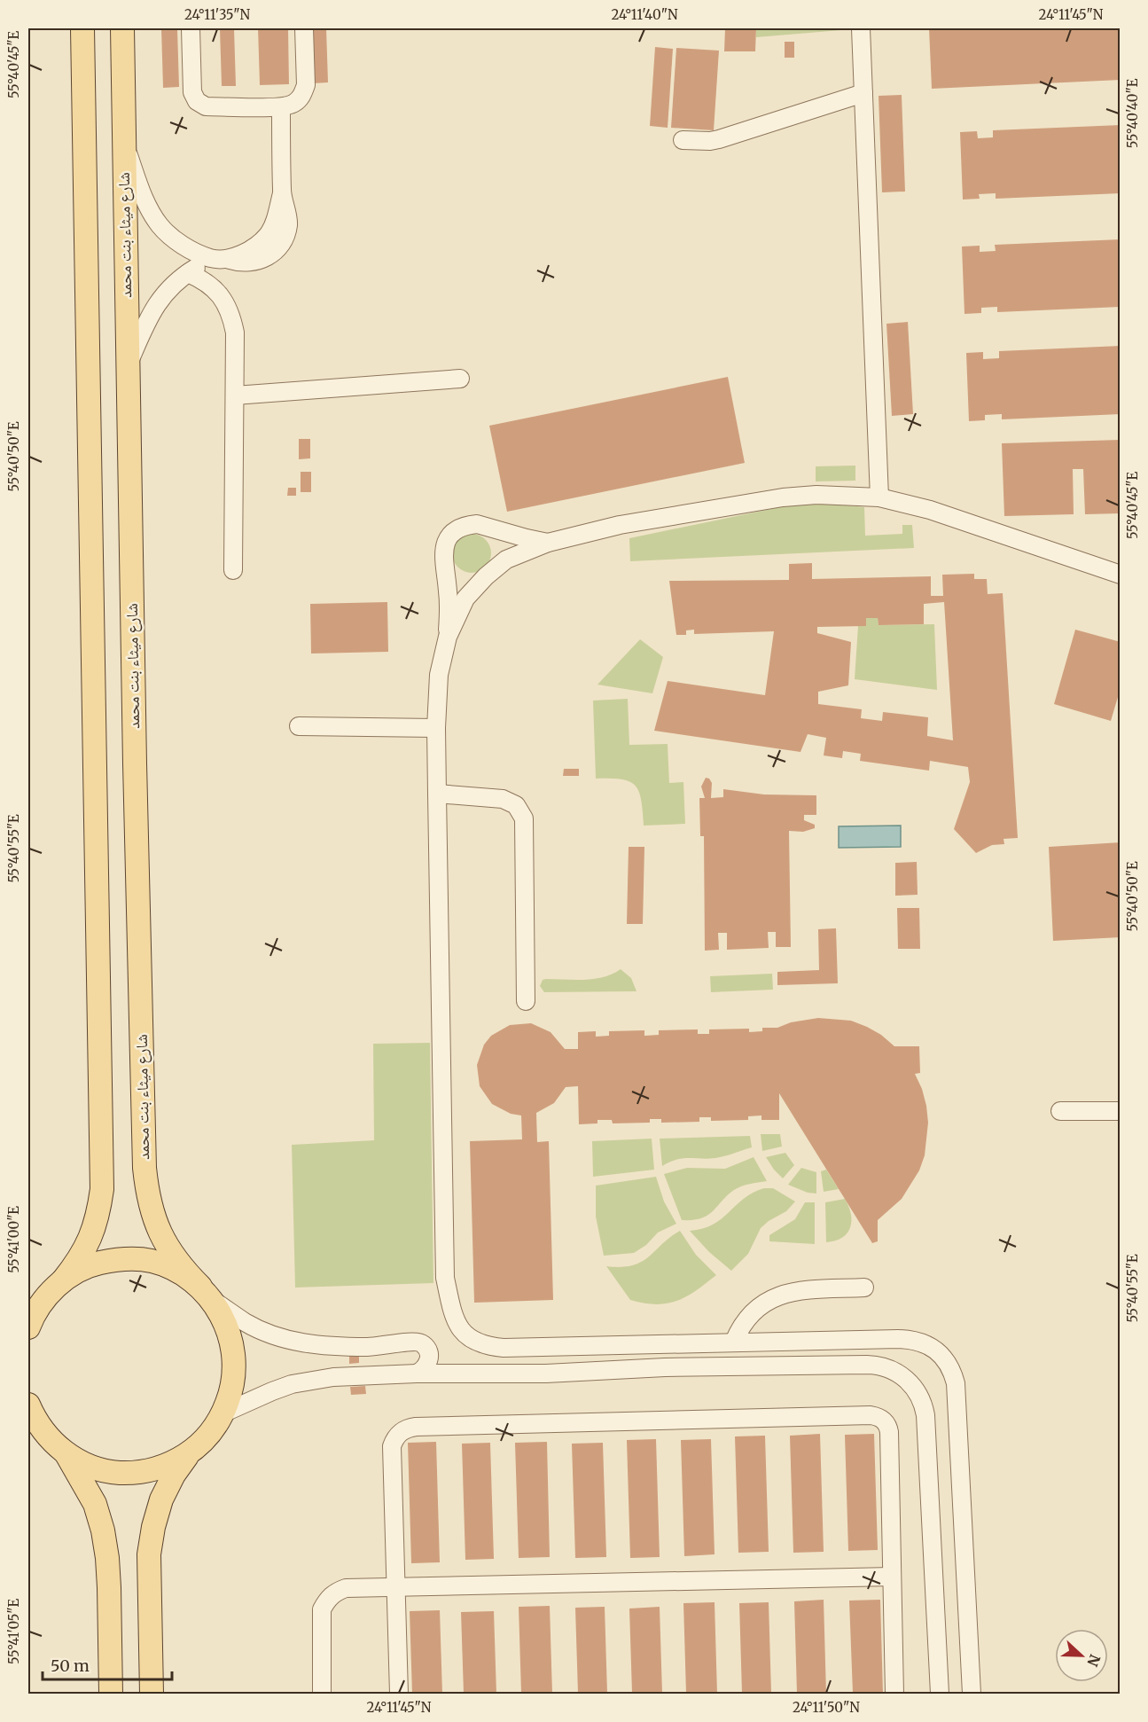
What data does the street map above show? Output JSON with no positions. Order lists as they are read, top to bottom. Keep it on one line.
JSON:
{"streets":{"main road":["شارع ميثاء بنت محمد"]},"scale_bar":"50 m","north":"right","coordinates":["24°11'35\"N","24°11'40\"N","24°11'45\"N","55°40'45\"E","55°40'40\"E","55°40'50\"E","55°40'55\"E","55°41'00\"E","55°41'05\"E","24°11'50\"N"]}
